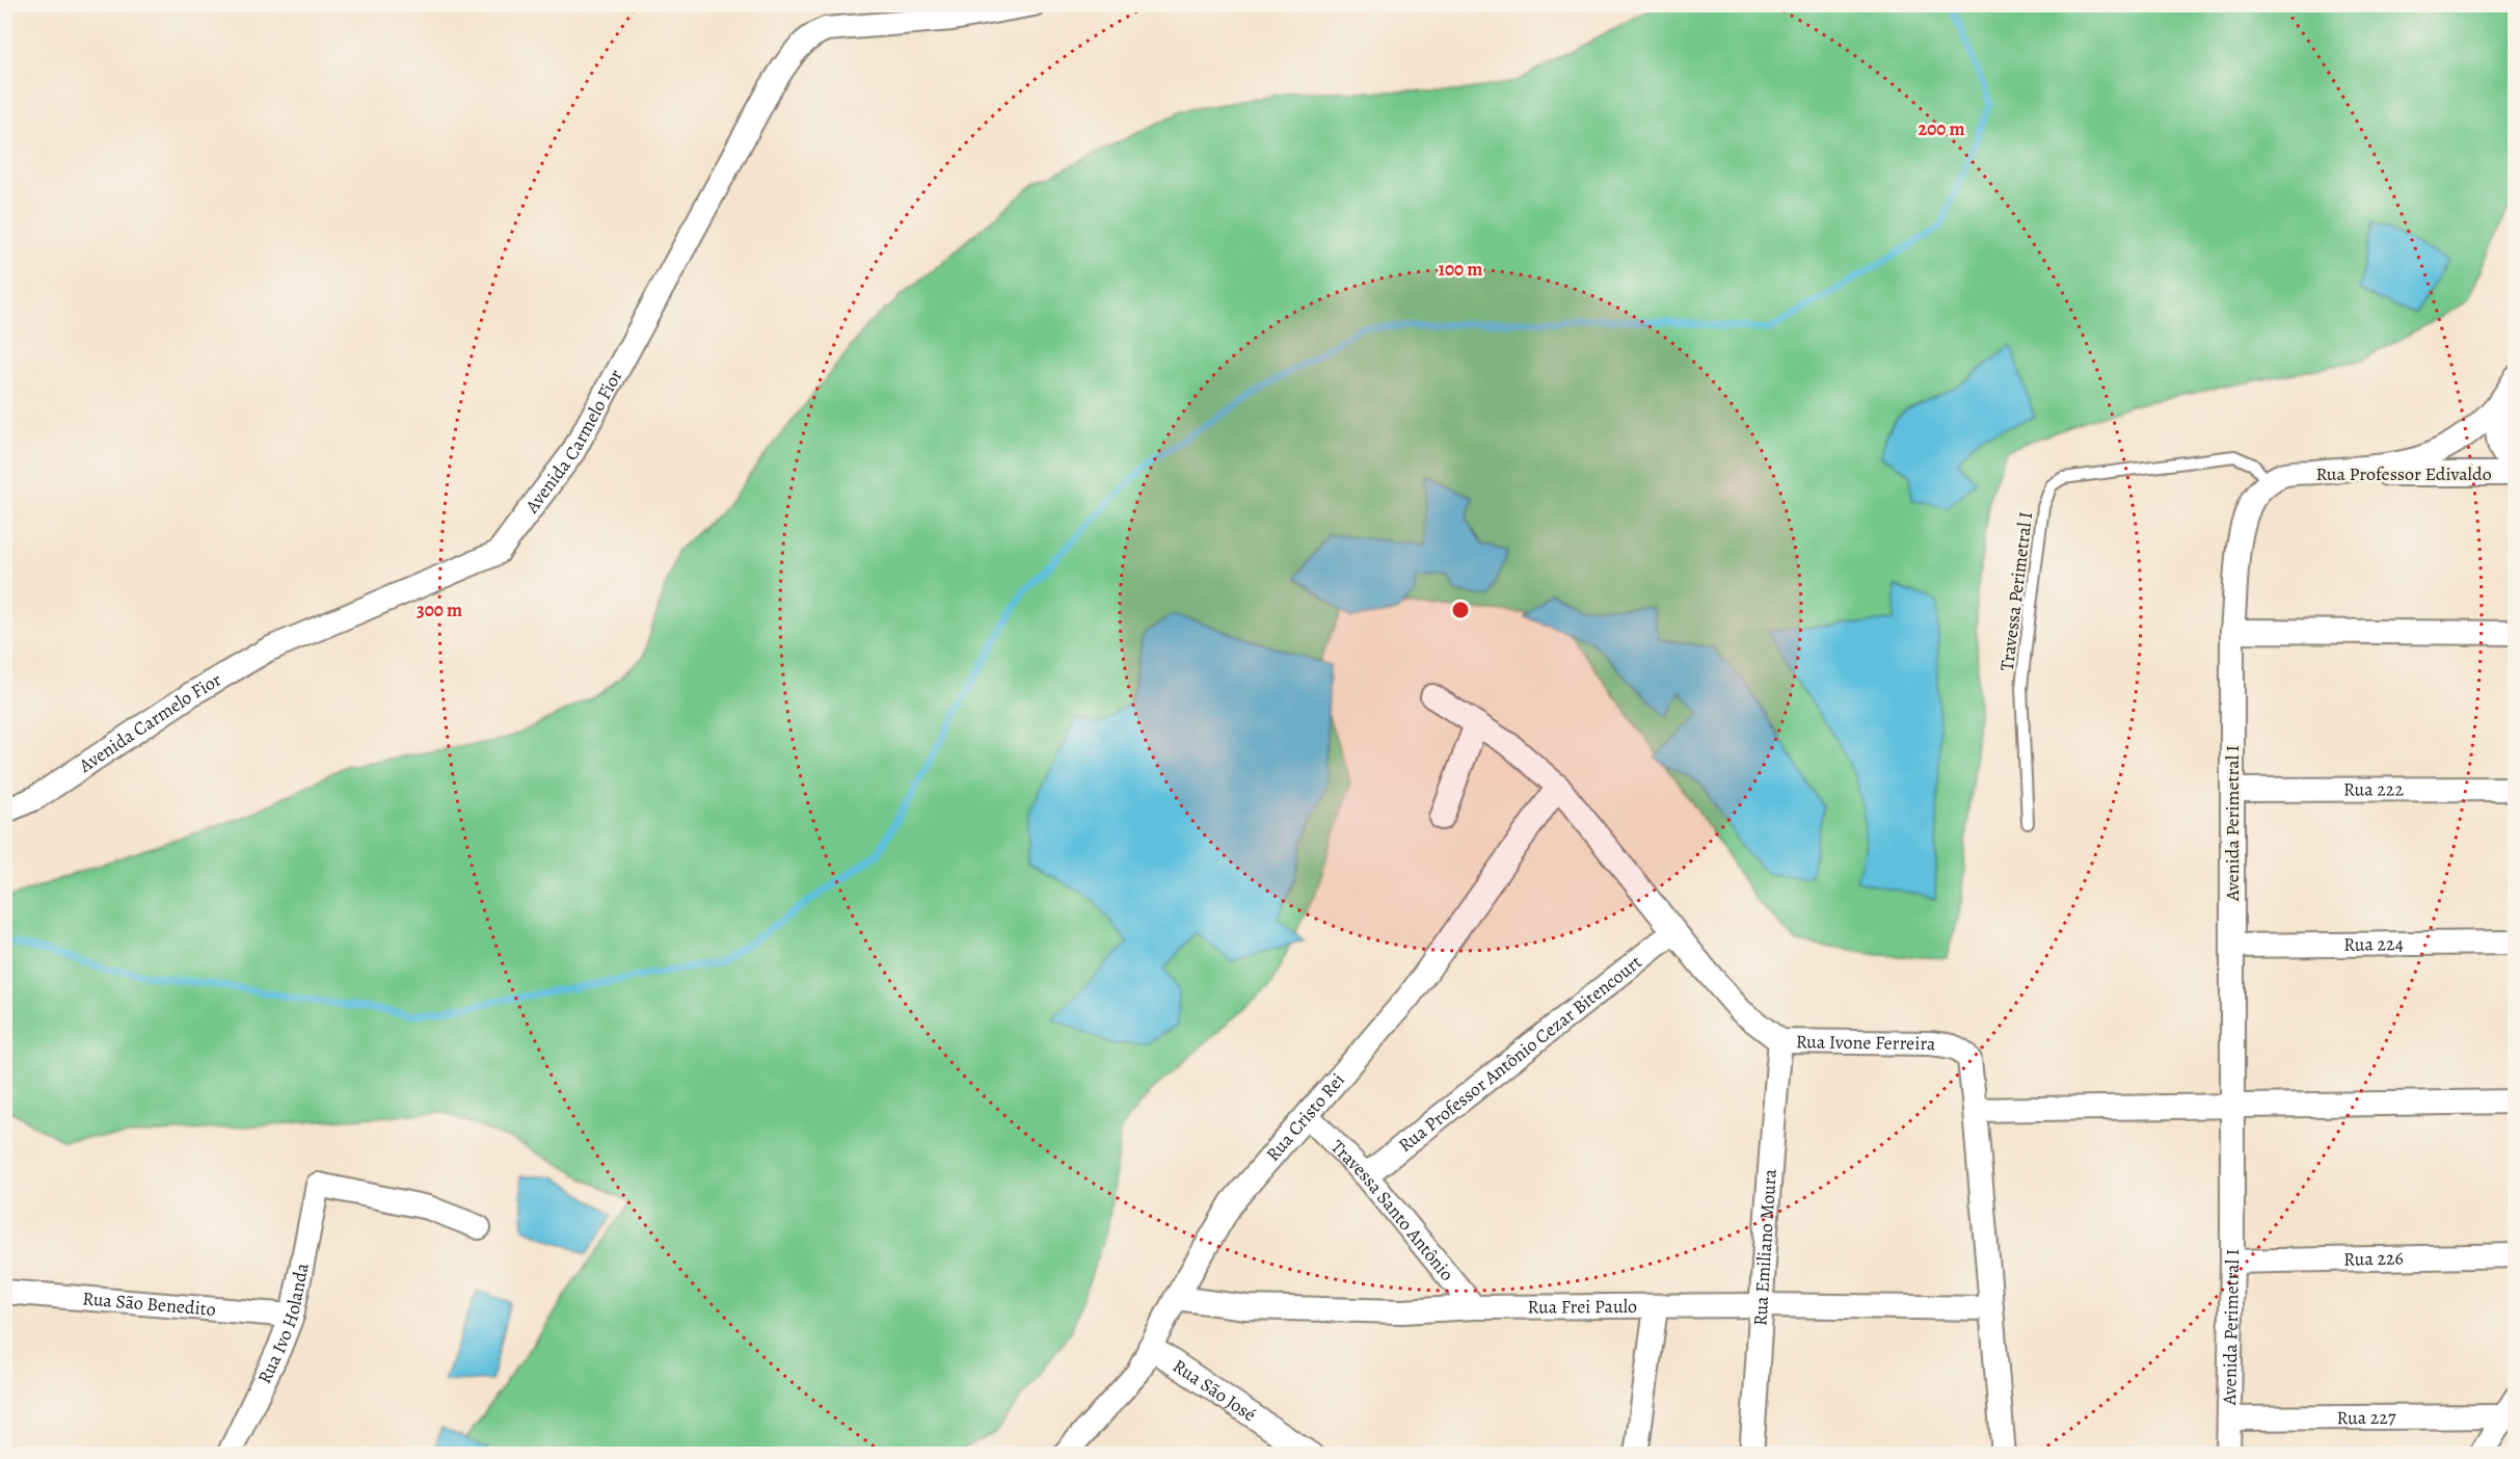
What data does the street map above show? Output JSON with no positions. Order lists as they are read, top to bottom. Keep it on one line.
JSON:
{"streets":{"street":["Avenida Carmelo Fior","Rua Professor Edivaldo","Rua 222","Avenida Perimetral I","Rua 224","Rua Ivone Ferreira","Rua Professor Antônio Cezar Bitencourt","Rua Cristo Rei","Travessa Santo Antônio","Rua Emiliano Moura","Rua 226","Rua São Benedito","Rua Frei Paulo","Rua Ivo Holanda","Rua São José","Rua 227"],"lane":["Travessa Perimetral I"]},"crossings":[["Travessa Perimetral I","Avenida Perimetral I"],["Rua 222","Avenida Perimetral I"],["Avenida Perimetral I","Rua 224"],["Avenida Perimetral I","Rua 226"],["Avenida Perimetral I","Rua 227"],["Rua Ivone Ferreira","Rua Professor Antônio Cezar Bitencourt"],["Rua Ivone Ferreira","Rua Cristo Rei"],["Rua Ivone Ferreira","Rua Emiliano Moura"],["Rua Ivone Ferreira","Rua Frei Paulo"],["Rua Professor Antônio Cezar Bitencourt","Travessa Santo Antônio"],["Rua Cristo Rei","Travessa Santo Antônio"],["Rua Cristo Rei","Rua Frei Paulo"],["Rua Cristo Rei","Rua São José"],["Travessa Santo Antônio","Rua Frei Paulo"],["Rua Emiliano Moura","Rua Frei Paulo"],["Rua São Benedito","Rua Ivo Holanda"]],"rings":["200 m","100 m","300 m"]}
